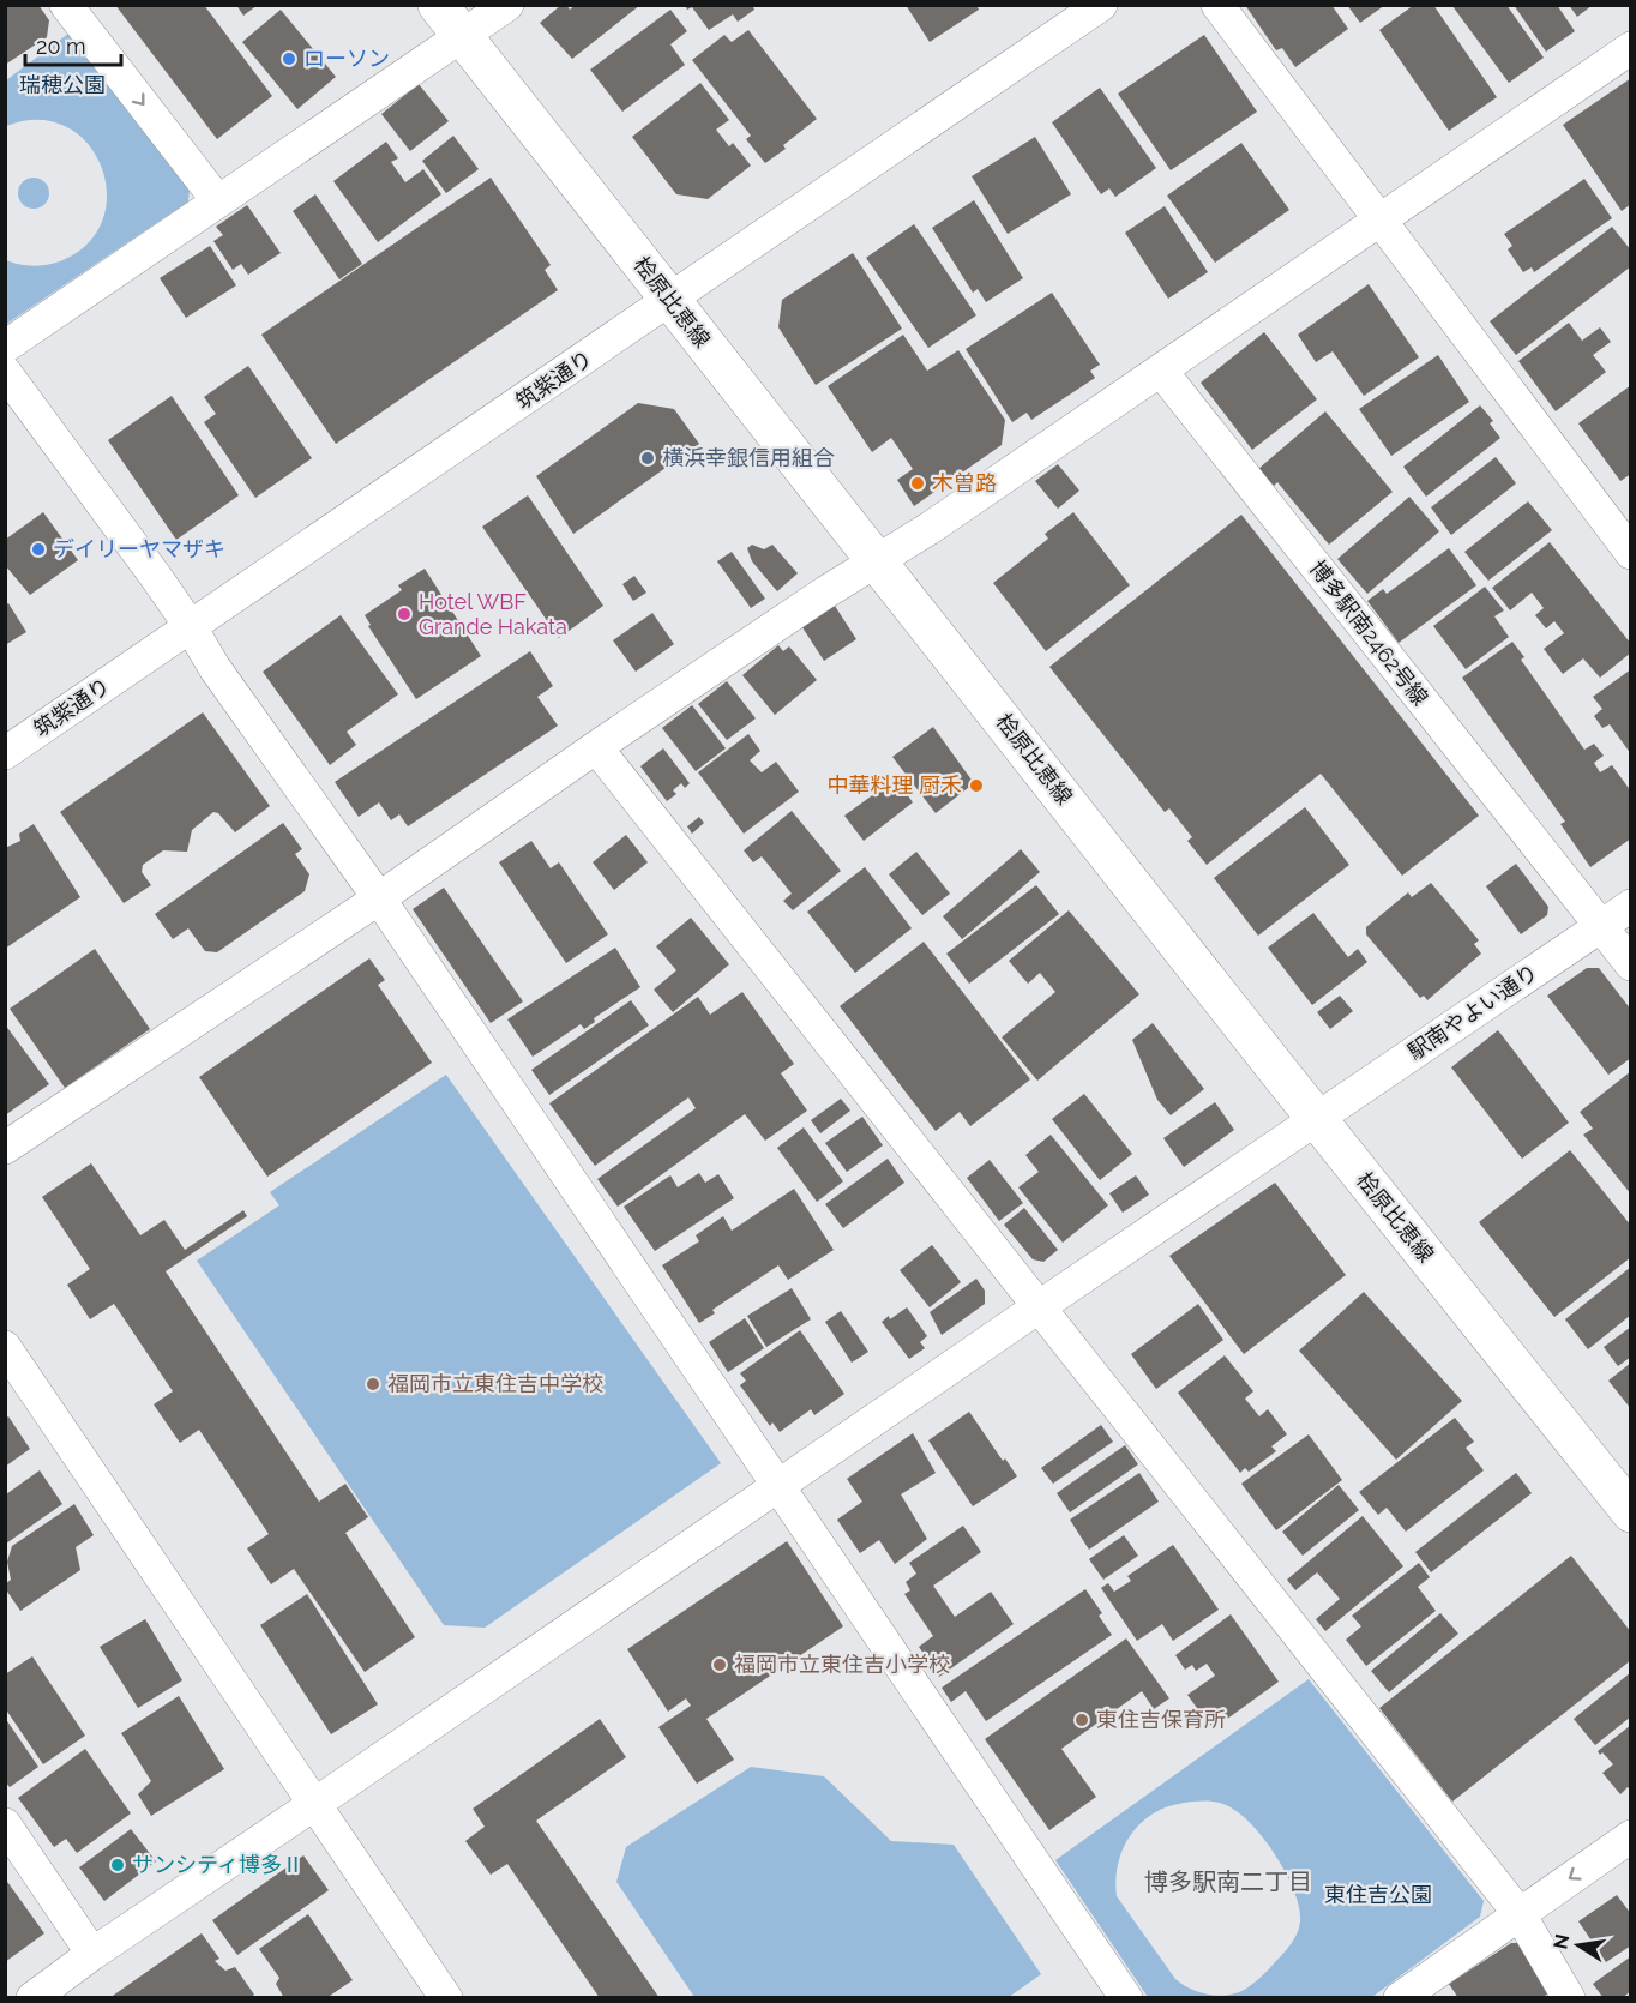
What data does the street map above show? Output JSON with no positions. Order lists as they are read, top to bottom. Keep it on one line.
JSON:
{"streets":{"main road":["桧原比恵線"],"street":["筑紫通り","博多駅南2462号線","駅南やよい通り"]},"crossings":[["桧原比恵線","筑紫通り"],["桧原比恵線","駅南やよい通り"],["博多駅南2462号線","駅南やよい通り"]],"districts":["博多駅南二丁目"],"parks":["瑞穂公園","東住吉公園"],"places":["ローソン","横浜幸銀信用組合","木曽路","デイリーヤマザキ","Hotel WBF Grande Hakata","中華料理 厨禾","福岡市立東住吉中学校","福岡市立東住吉小学校","東住吉保育所","サンシティ博多Ⅱ"],"scale_bar":"20 m","north":"left"}
